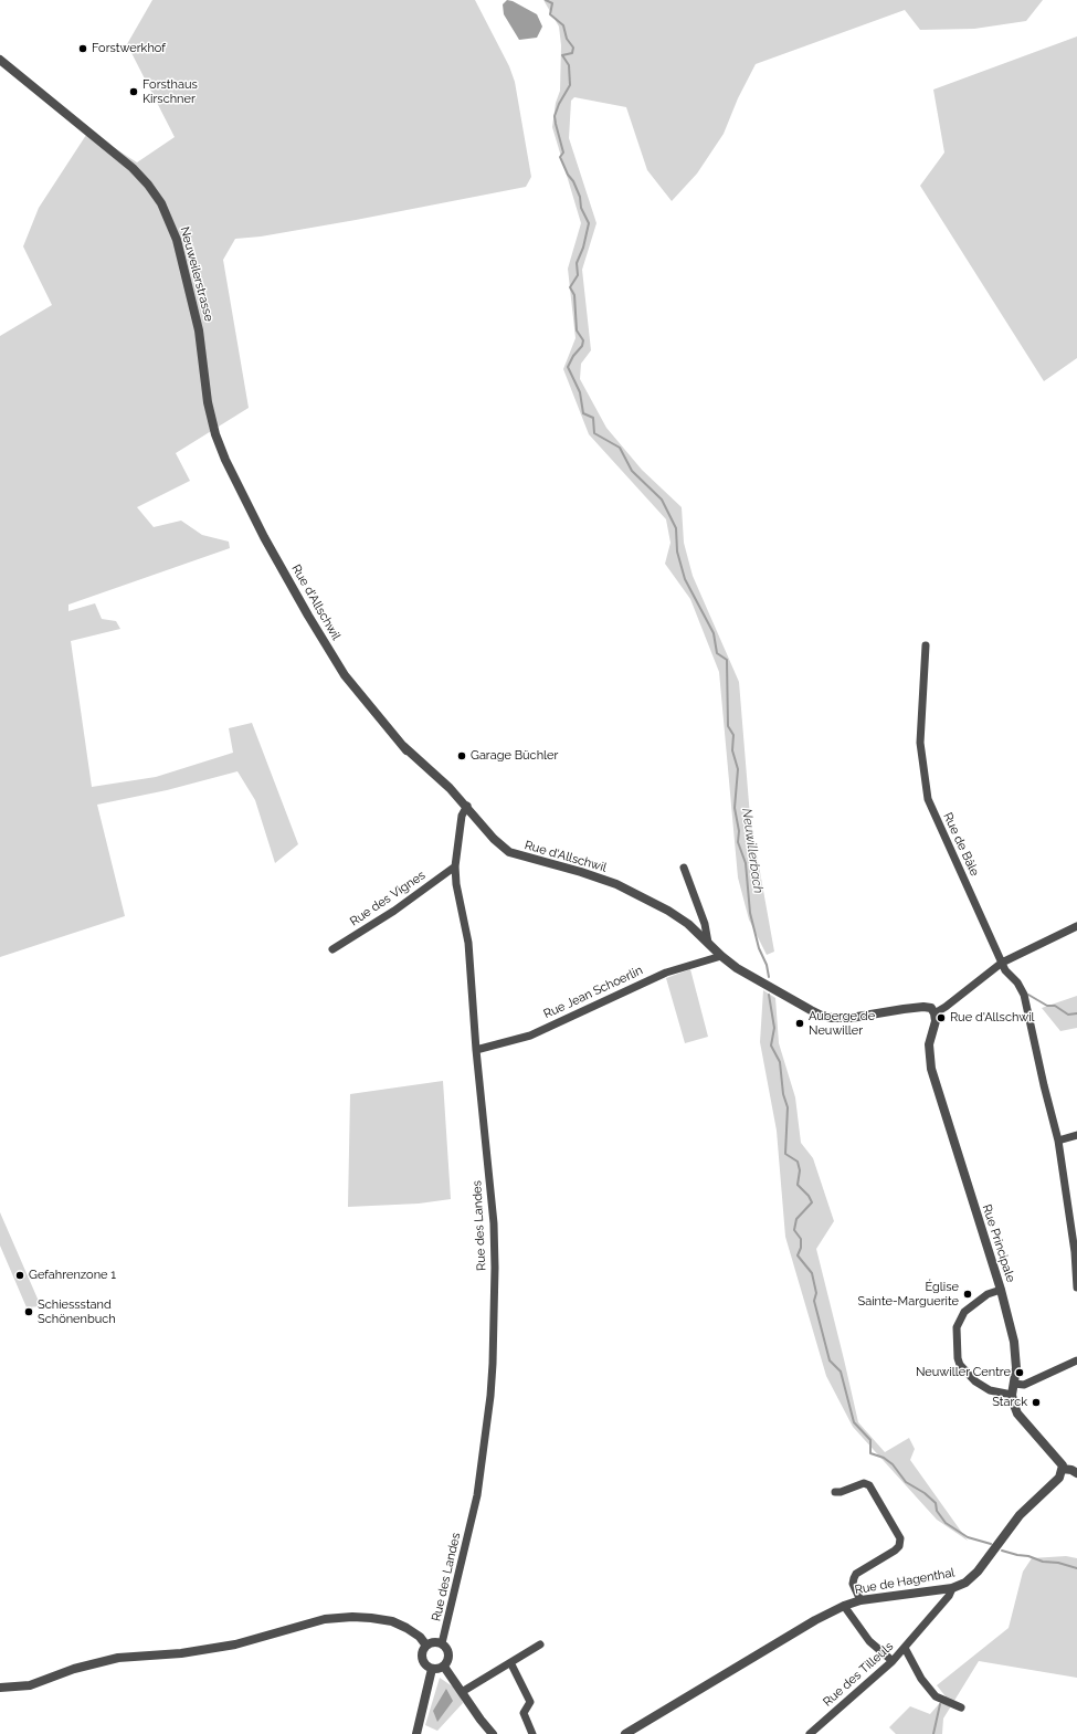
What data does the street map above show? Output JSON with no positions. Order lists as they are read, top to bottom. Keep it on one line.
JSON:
{"streets":{"street":["Neuweilerstrasse","Rue d'Allschwil","Rue de Bâle","Rue des Vignes","Rue Jean Schoerlin","Rue des Landes","Rue Principale","Rue de Hagenthal","Rue des Tilleuls"]},"crossings":[["Neuweilerstrasse","Rue d'Allschwil"],["Rue d'Allschwil","Rue Jean Schoerlin"],["Rue d'Allschwil","Rue des Landes"],["Rue d'Allschwil","Rue Principale"],["Rue des Vignes","Rue des Landes"],["Rue Jean Schoerlin","Rue des Landes"],["Rue de Hagenthal","Rue des Tilleuls"]],"water":["Neuwillerbach"],"places":["Forstwerkhof","Forsthaus Kirschner","Garage Büchler","Rue d'Allschwil","Auberge de Neuwiller","Gefahrenzone 1","Église Sainte-Marguerite","Schiessstand Schönenbuch","Neuwiller Centre","Starck"]}
